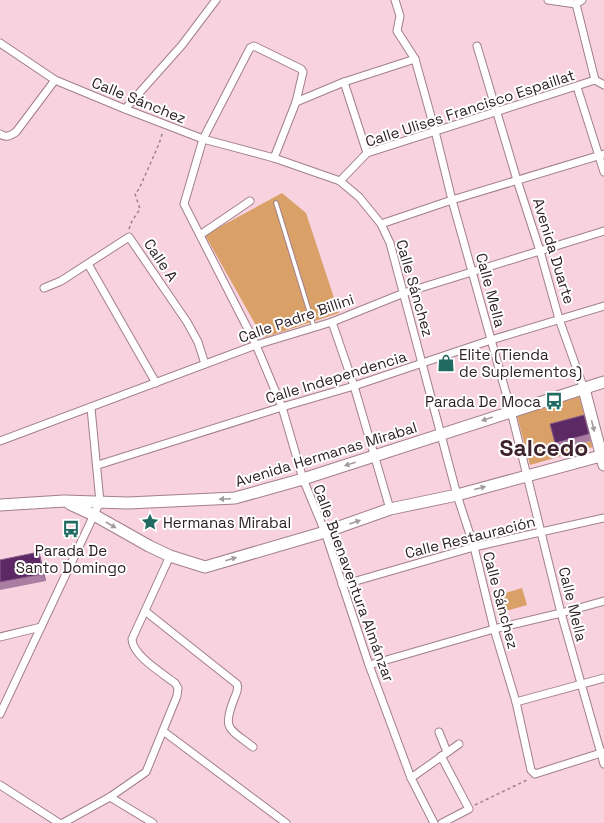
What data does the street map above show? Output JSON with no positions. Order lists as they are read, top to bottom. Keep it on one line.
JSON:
{"streets":{"main road":["Avenida Duarte","Avenida Hermanas Mirabal"],"street":["Calle Sánchez","Calle Ulises Francisco Espaillat","Calle A","Calle Mella","Calle Padre Billini","Calle Independencia","Calle Restauración","Calle Buenaventura Almánzar"]},"crossings":[["Calle Sánchez","Calle Ulises Francisco Espaillat"],["Calle Sánchez","Calle Padre Billini"],["Calle Sánchez","Calle Independencia"],["Calle Sánchez","Avenida Hermanas Mirabal"],["Calle Sánchez","Calle Restauración"],["Calle Sánchez","Calle Buenaventura Almánzar"],["Calle Ulises Francisco Espaillat","Avenida Duarte"],["Calle Ulises Francisco Espaillat","Calle Mella"],["Avenida Duarte","Calle Padre Billini"],["Avenida Duarte","Calle Independencia"],["Avenida Duarte","Avenida Hermanas Mirabal"],["Calle A","Calle Padre Billini"],["Calle Mella","Calle Padre Billini"],["Calle Mella","Calle Independencia"],["Calle Mella","Avenida Hermanas Mirabal"],["Calle Mella","Calle Restauración"],["Calle Padre Billini","Calle Buenaventura Almánzar"],["Calle Independencia","Calle Buenaventura Almánzar"],["Avenida Hermanas Mirabal","Calle Buenaventura Almánzar"],["Calle Restauración","Calle Buenaventura Almánzar"]],"districts":["Salcedo"],"places":{"shop":["Elite (Tienda de Suplementos)"],"bus stop":["Parada De Moca","Parada De Santo Domingo"],"place":["Hermanas Mirabal"]}}
